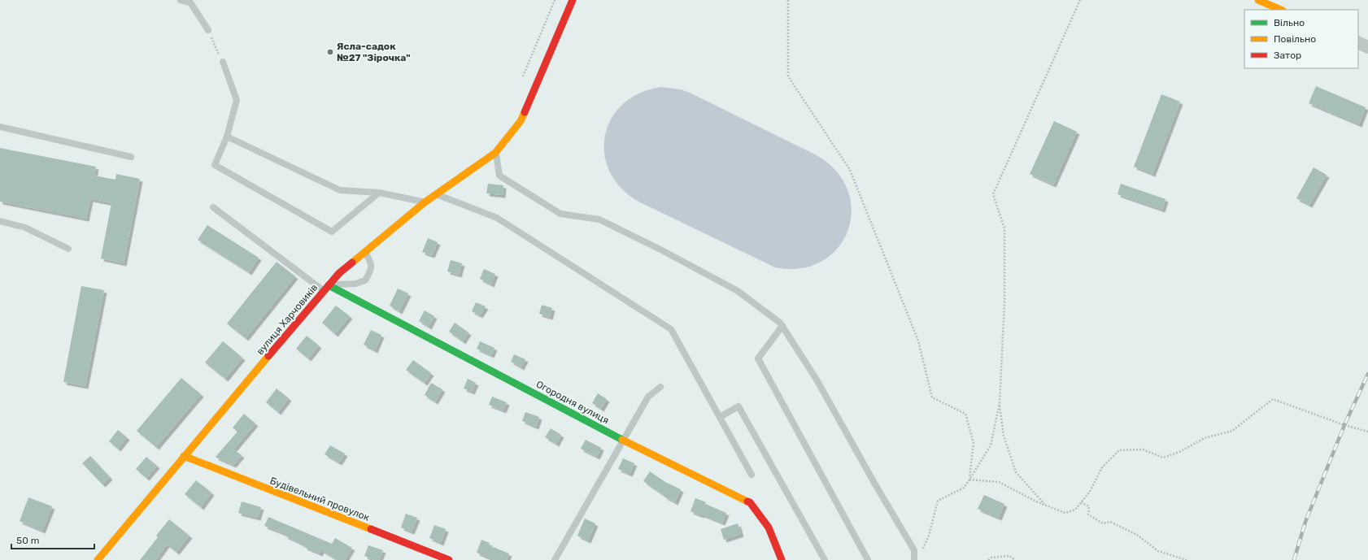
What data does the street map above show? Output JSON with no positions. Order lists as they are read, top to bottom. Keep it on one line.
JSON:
{"streets":{"street":["вулиця Харчовиків","Огородня вулиця","Будівельний провулок"]},"crossings":[["вулиця Харчовиків","Огородня вулиця"],["вулиця Харчовиків","Будівельний провулок"]],"places":["Ясла-садок №27 \"Зірочка\""],"legend":["Вільно","Повільно","Затор"],"scale_bar":"50 m"}
